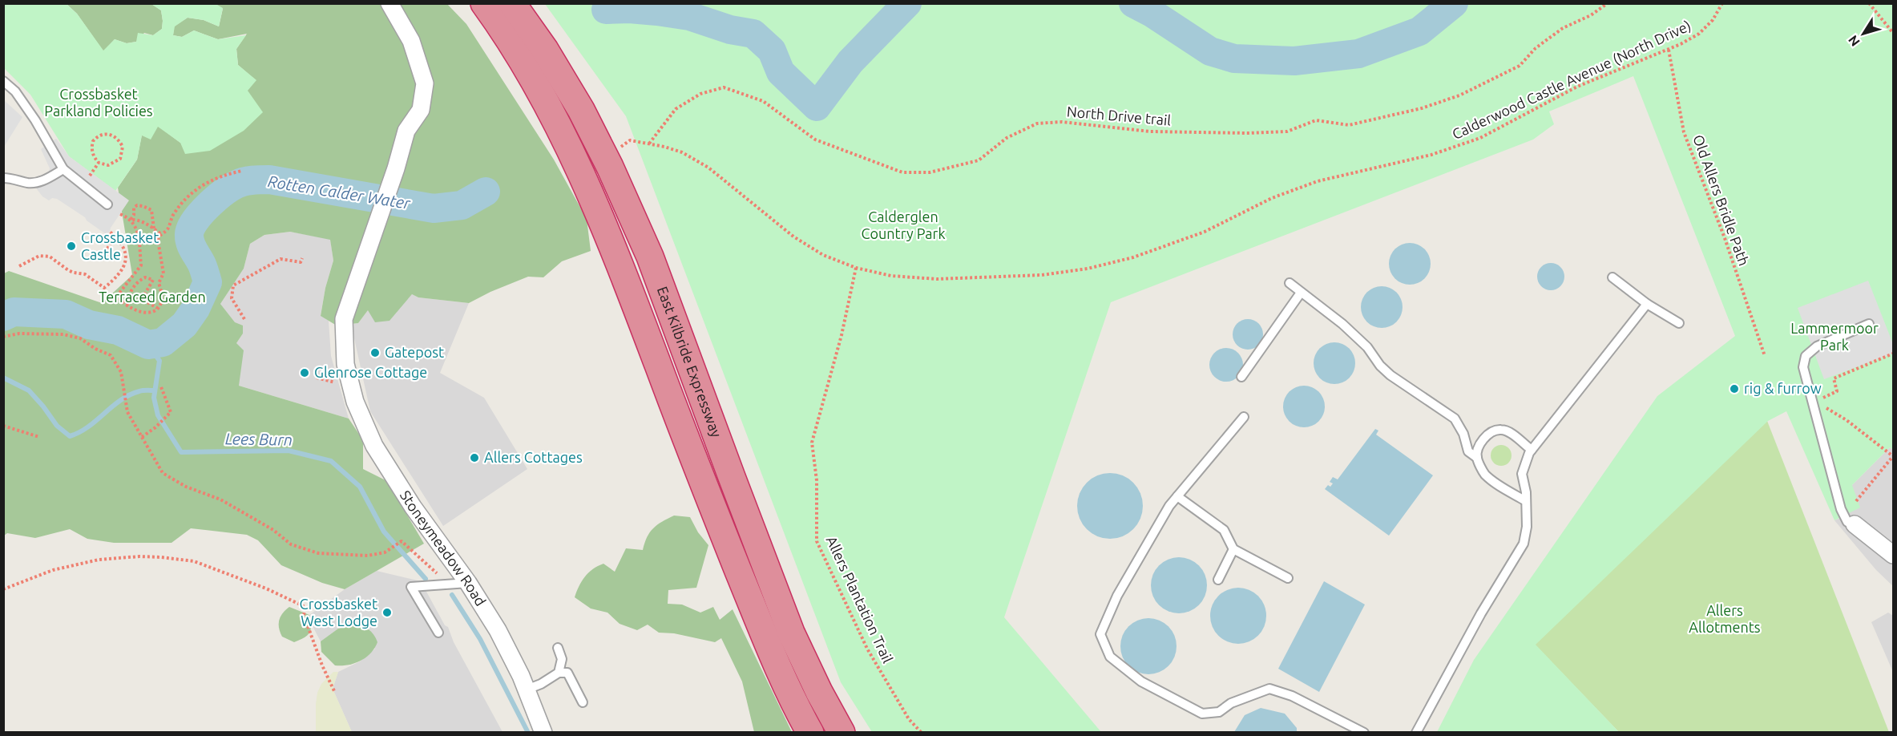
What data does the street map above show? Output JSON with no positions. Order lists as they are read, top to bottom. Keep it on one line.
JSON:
{"streets":{"highway":["East Kilbride Expressway"],"street":["Stoneymeadow Road"],"path":["Calderwood Castle Avenue (North Drive)","North Drive trail","Old Allers Bridle Path","Allers Plantation Trail"]},"crossings":[["Calderwood Castle Avenue (North Drive)","North Drive trail"],["Calderwood Castle Avenue (North Drive)","Old Allers Bridle Path"],["Calderwood Castle Avenue (North Drive)","Allers Plantation Trail"]],"water":["Rotten Calder Water","Lees Burn"],"parks":["Crossbasket Parkland Policies","Calderglen Country Park","Terraced Garden","Lammermoor Park","Allers Allotments"],"places":["Crossbasket Castle","Gatepost","Glenrose Cottage","rig & furrow","Allers Cottages","Crossbasket West Lodge"],"north":"bottom left"}
